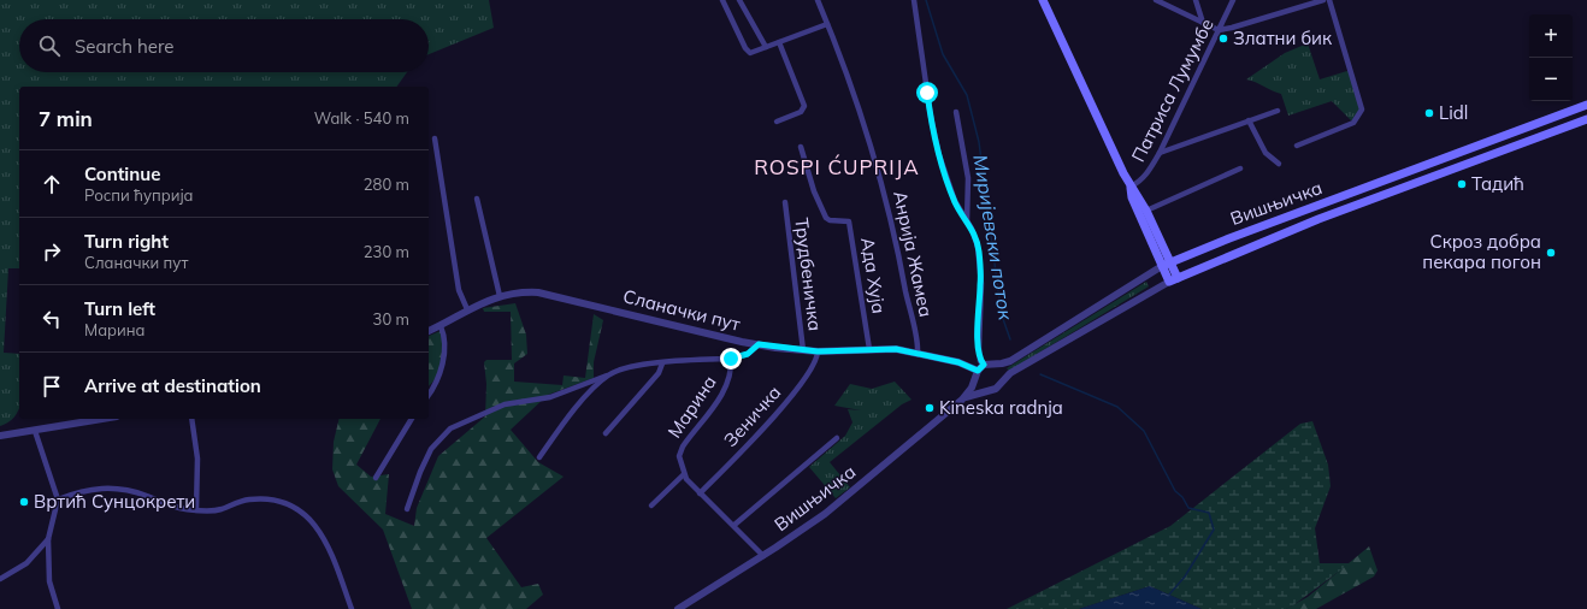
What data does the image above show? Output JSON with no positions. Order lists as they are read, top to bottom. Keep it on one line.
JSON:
{"streets":{"main road":["Вишњичка"],"street":["Патриса Лумумбе","Анрија Жамеа","Трудбеничка","Ада Хуја","Сланачки пут","Марина","Зеничка"]},"crossings":[["Вишњичка","Сланачки пут"],["Анрија Жамеа","Сланачки пут"],["Трудбеничка","Сланачки пут"],["Ада Хуја","Сланачки пут"],["Сланачки пут","Марина"],["Сланачки пут","Зеничка"]],"districts":["ROSPI ĆUPRIJA"],"water":["Миријевски поток"],"places":["Златни бик","Lidl","Тадић","Скроз добра пекара погон","Kineska radnja","Вртић Сунцокрети"],"page":{"map_buttons":["+","−"],"search":"Search here","heading":["7 min","Walk · 540 m"],"list":[["Continue","Роспи ћуприја","280 m"],["Turn right","Сланачки пут","230 m"],["Turn left","Марина","30 m"],"Arrive at destination"]}}
